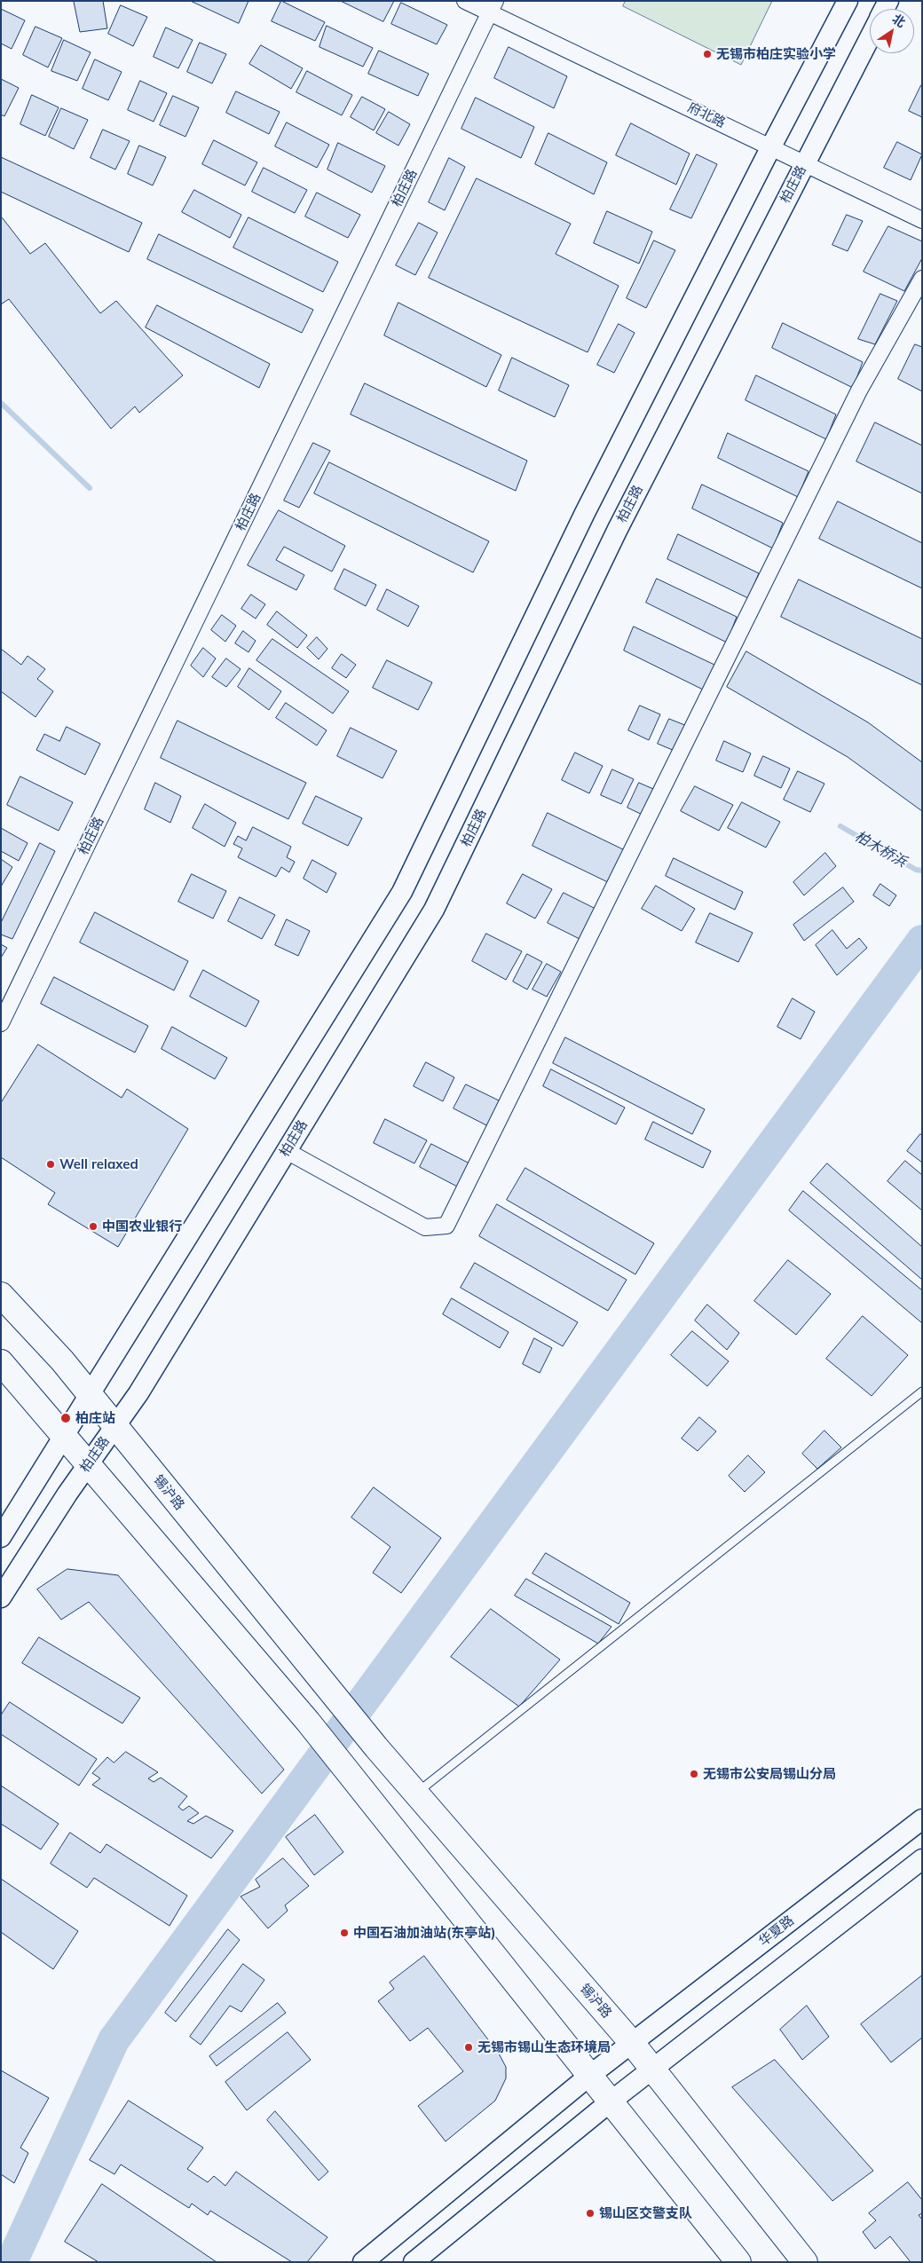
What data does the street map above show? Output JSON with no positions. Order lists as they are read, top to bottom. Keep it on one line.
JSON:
{"streets":{"main road":["锡沪路"],"street":["府北路","柏庄路","华夏路"]},"crossings":[["府北路","柏庄路"],["柏庄路","锡沪路"],["锡沪路","华夏路"]],"water":["柏木桥浜"],"places":["无锡市柏庄实验小学","Well relaxed","中国农业银行","柏庄站","无锡市公安局锡山分局","中国石油加油站(东亭站)","无锡市锡山生态环境局","锡山区交警支队"],"north":"top right"}
